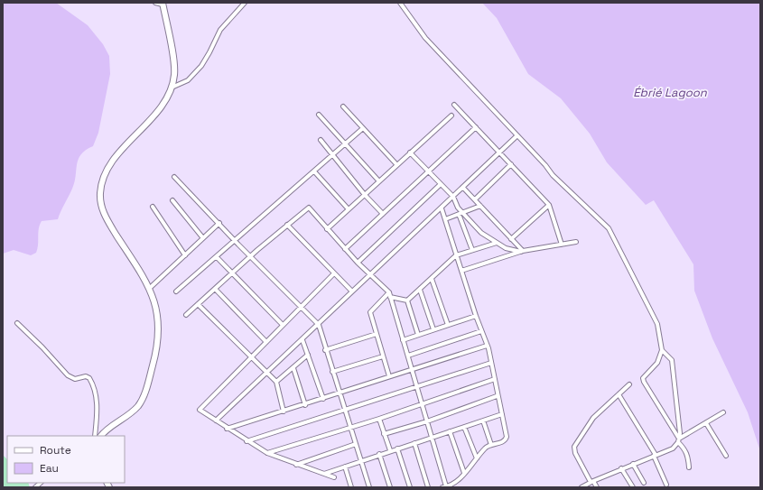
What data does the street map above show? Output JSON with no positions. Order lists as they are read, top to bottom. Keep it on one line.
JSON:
{"water":["Ébrié Lagoon"],"legend":["Route","Eau"]}
